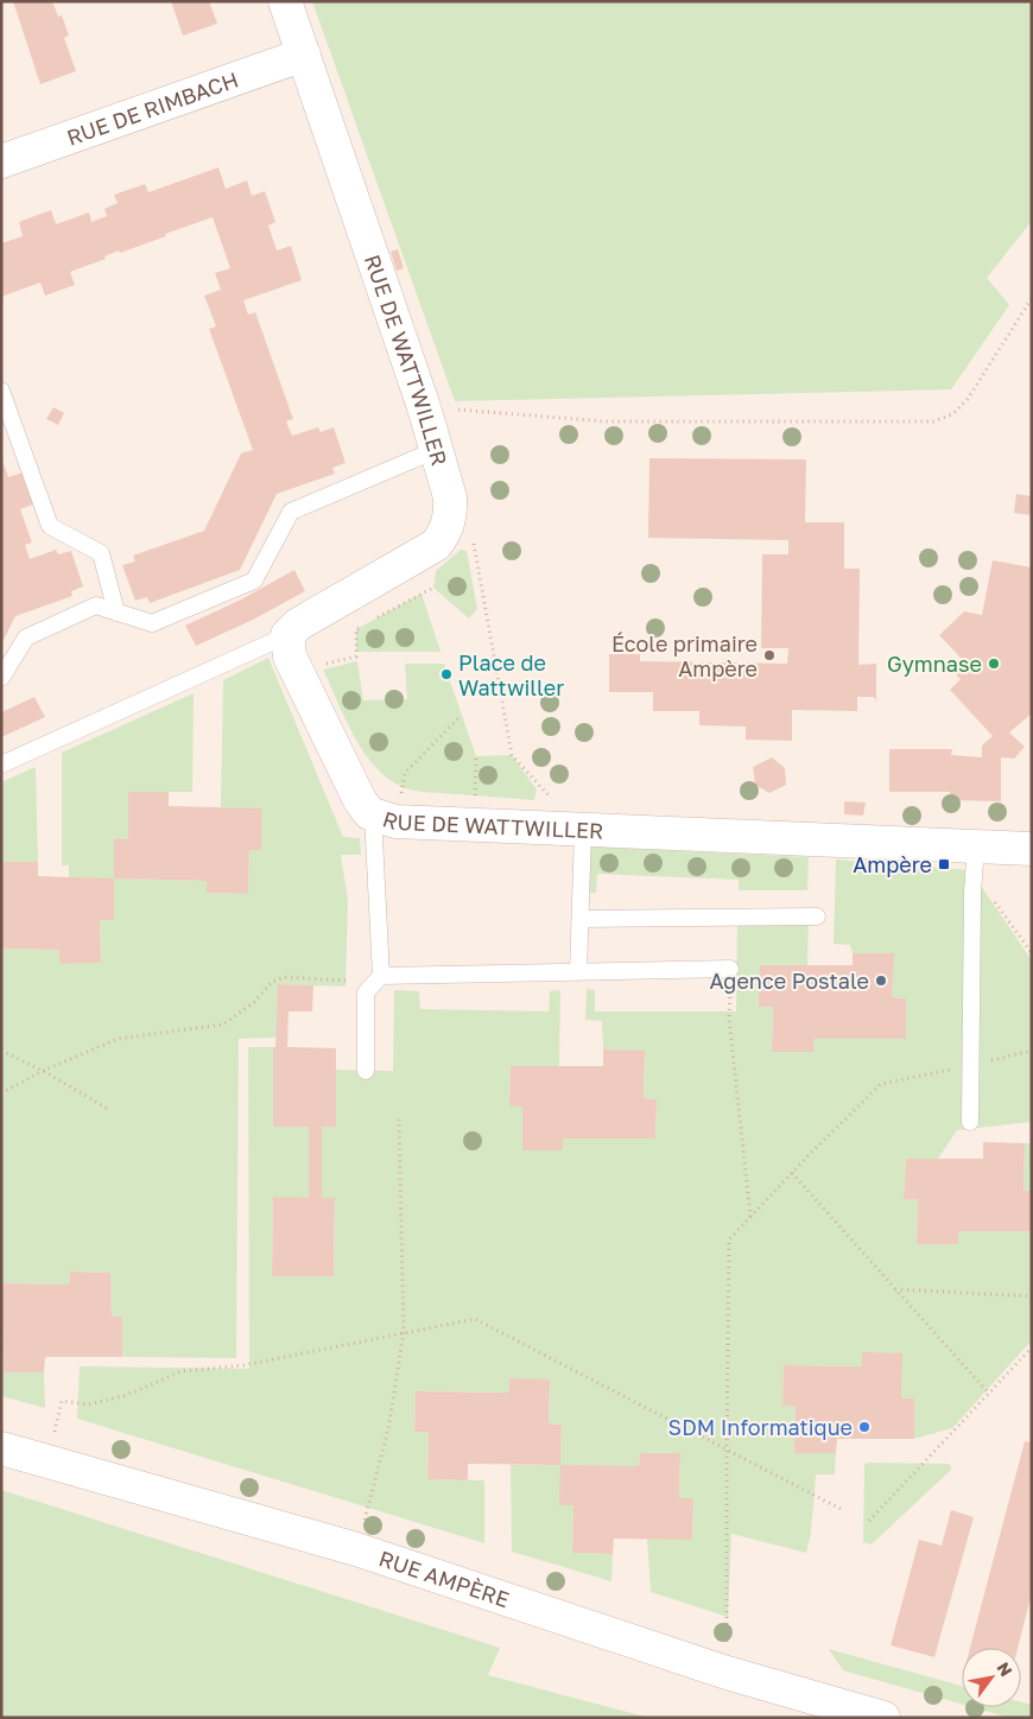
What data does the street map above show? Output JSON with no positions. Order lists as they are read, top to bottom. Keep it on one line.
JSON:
{"streets":{"street":["RUE DE RIMBACH","RUE DE WATTWILLER","RUE AMPÈRE"]},"crossings":[["RUE DE RIMBACH","RUE DE WATTWILLER"]],"places":{"other":["École primaire Ampère","Gymnase","Place de Wattwiller","Agence Postale","SDM Informatique"],"transit":["Ampère"]},"north":"top right"}
